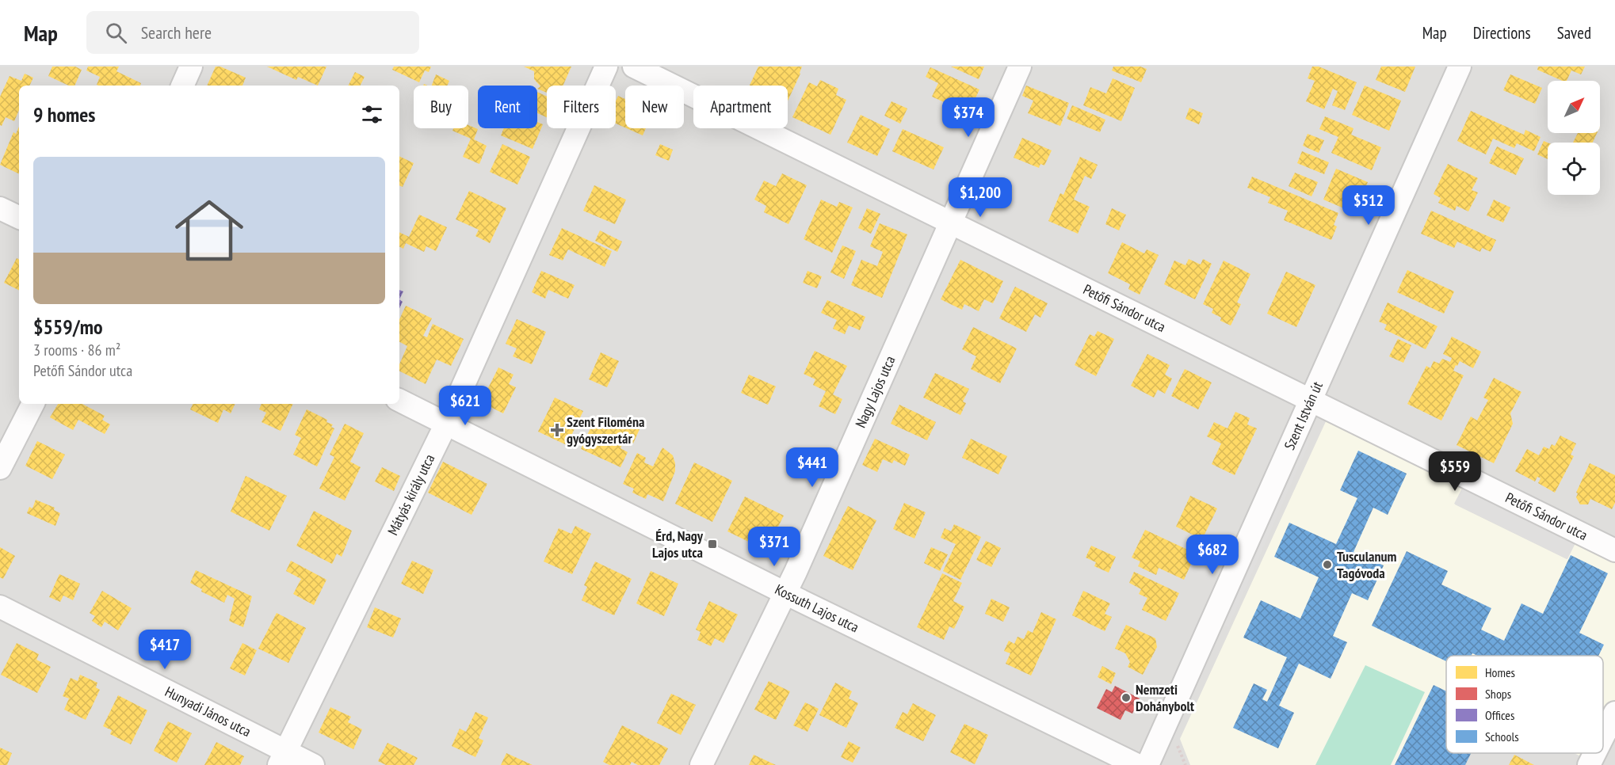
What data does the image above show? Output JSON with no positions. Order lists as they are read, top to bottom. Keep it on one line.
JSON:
{"streets":{"street":["Petőfi Sándor utca","Nagy Lajos utca","Szent István út","Mátyás király utca","Kossuth Lajos utca","Hunyadi János utca"]},"crossings":[["Petőfi Sándor utca","Nagy Lajos utca"],["Petőfi Sándor utca","Szent István út"],["Nagy Lajos utca","Kossuth Lajos utca"],["Mátyás király utca","Kossuth Lajos utca"],["Mátyás király utca","Hunyadi János utca"]],"places":{"health":["Szent Filoména gyógyszertár"],"transit":["Érd, Nagy Lajos utca"],"other":["Tusculanum Tagóvoda","Nemzeti Dohánybolt"]},"legend":["Homes","Shops","Offices","Schools"],"north":"top right","page":{"header":"Map","search":"Search here","nav":["Map","Directions","Saved"],"chip":["Buy","Rent","Filters","New","Apartment"],"heading":"9 homes","price":["$374","$1,200","$512","$621","$441","$559","$371","$682","$417"],"list":[{"name":"$559/mo","note":"3 rooms · 86 m² · Petőfi Sándor utca"}]}}
